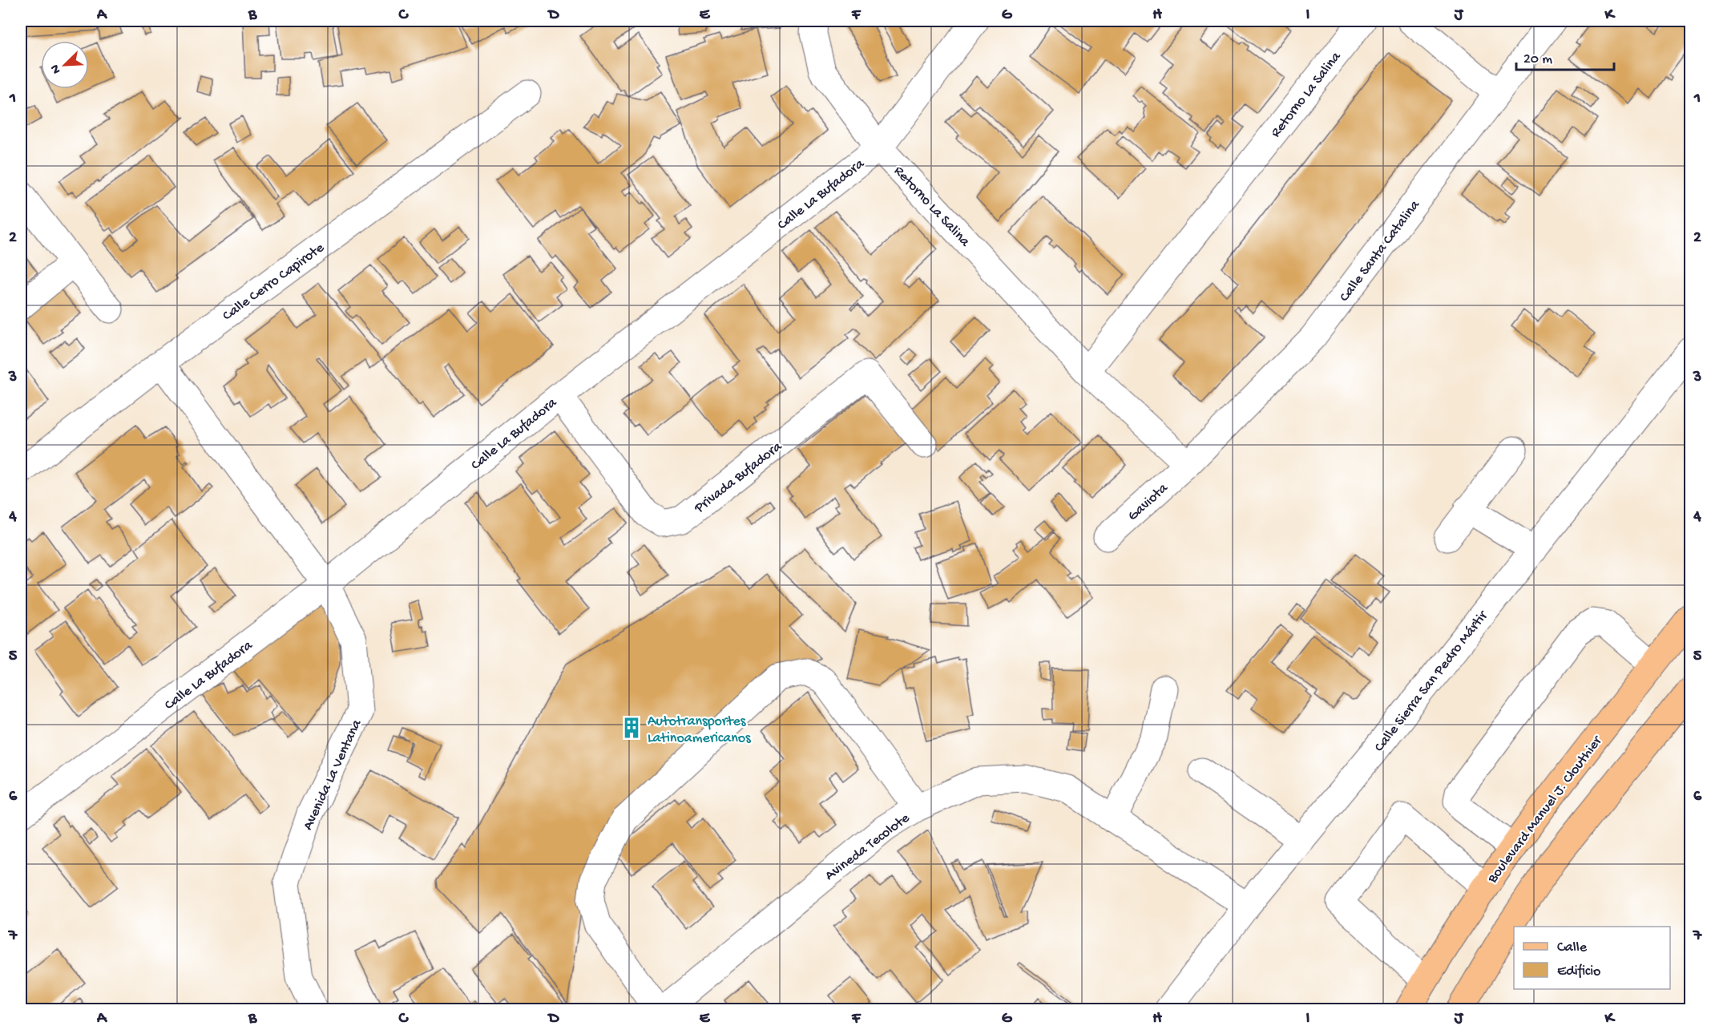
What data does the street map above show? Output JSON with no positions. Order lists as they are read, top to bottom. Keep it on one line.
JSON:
{"streets":{"main road":["Boulevard Manuel J. Clouthier"],"street":["Retorno La Salina","Calle La Bufadora","Calle Santa Catalina","Calle Cerro Capirote","Privada Bufadora","Gaviota","Calle Sierra San Pedro Mártir","Avenida La Ventana","Avineda Tecolote"]},"crossings":[["Retorno La Salina","Calle La Bufadora"],["Retorno La Salina","Calle Santa Catalina"],["Retorno La Salina","Gaviota"],["Calle La Bufadora","Privada Bufadora"],["Calle La Bufadora","Avenida La Ventana"],["Calle Santa Catalina","Gaviota"],["Calle Cerro Capirote","Avenida La Ventana"],["Calle Sierra San Pedro Mártir","Avineda Tecolote"]],"places":{"building":["Autotransportes Latinoamericanos"]},"legend":["Calle","Edificio"],"scale_bar":"20 m","north":"bottom left","grid":{"columns":["A","B","C","D","E","F","G","H","I","J","K"],"rows":["1","2","3","4","5","6","7"]}}
